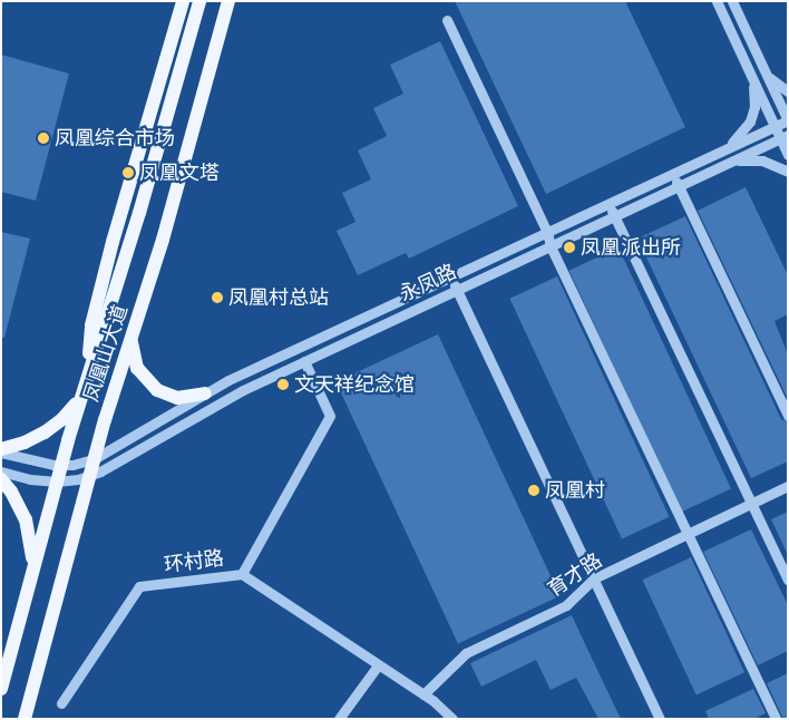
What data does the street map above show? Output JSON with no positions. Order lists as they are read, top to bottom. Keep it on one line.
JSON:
{"streets":{"main road":["凤凰山大道"],"street":["永凤路","环村路","育才路"]},"crossings":[["永凤路","凤凰山大道"],["环村路","育才路"]],"places":["凤凰综合市场","凤凰文塔","凤凰派出所","凤凰村总站","文天祥纪念馆","凤凰村"]}
